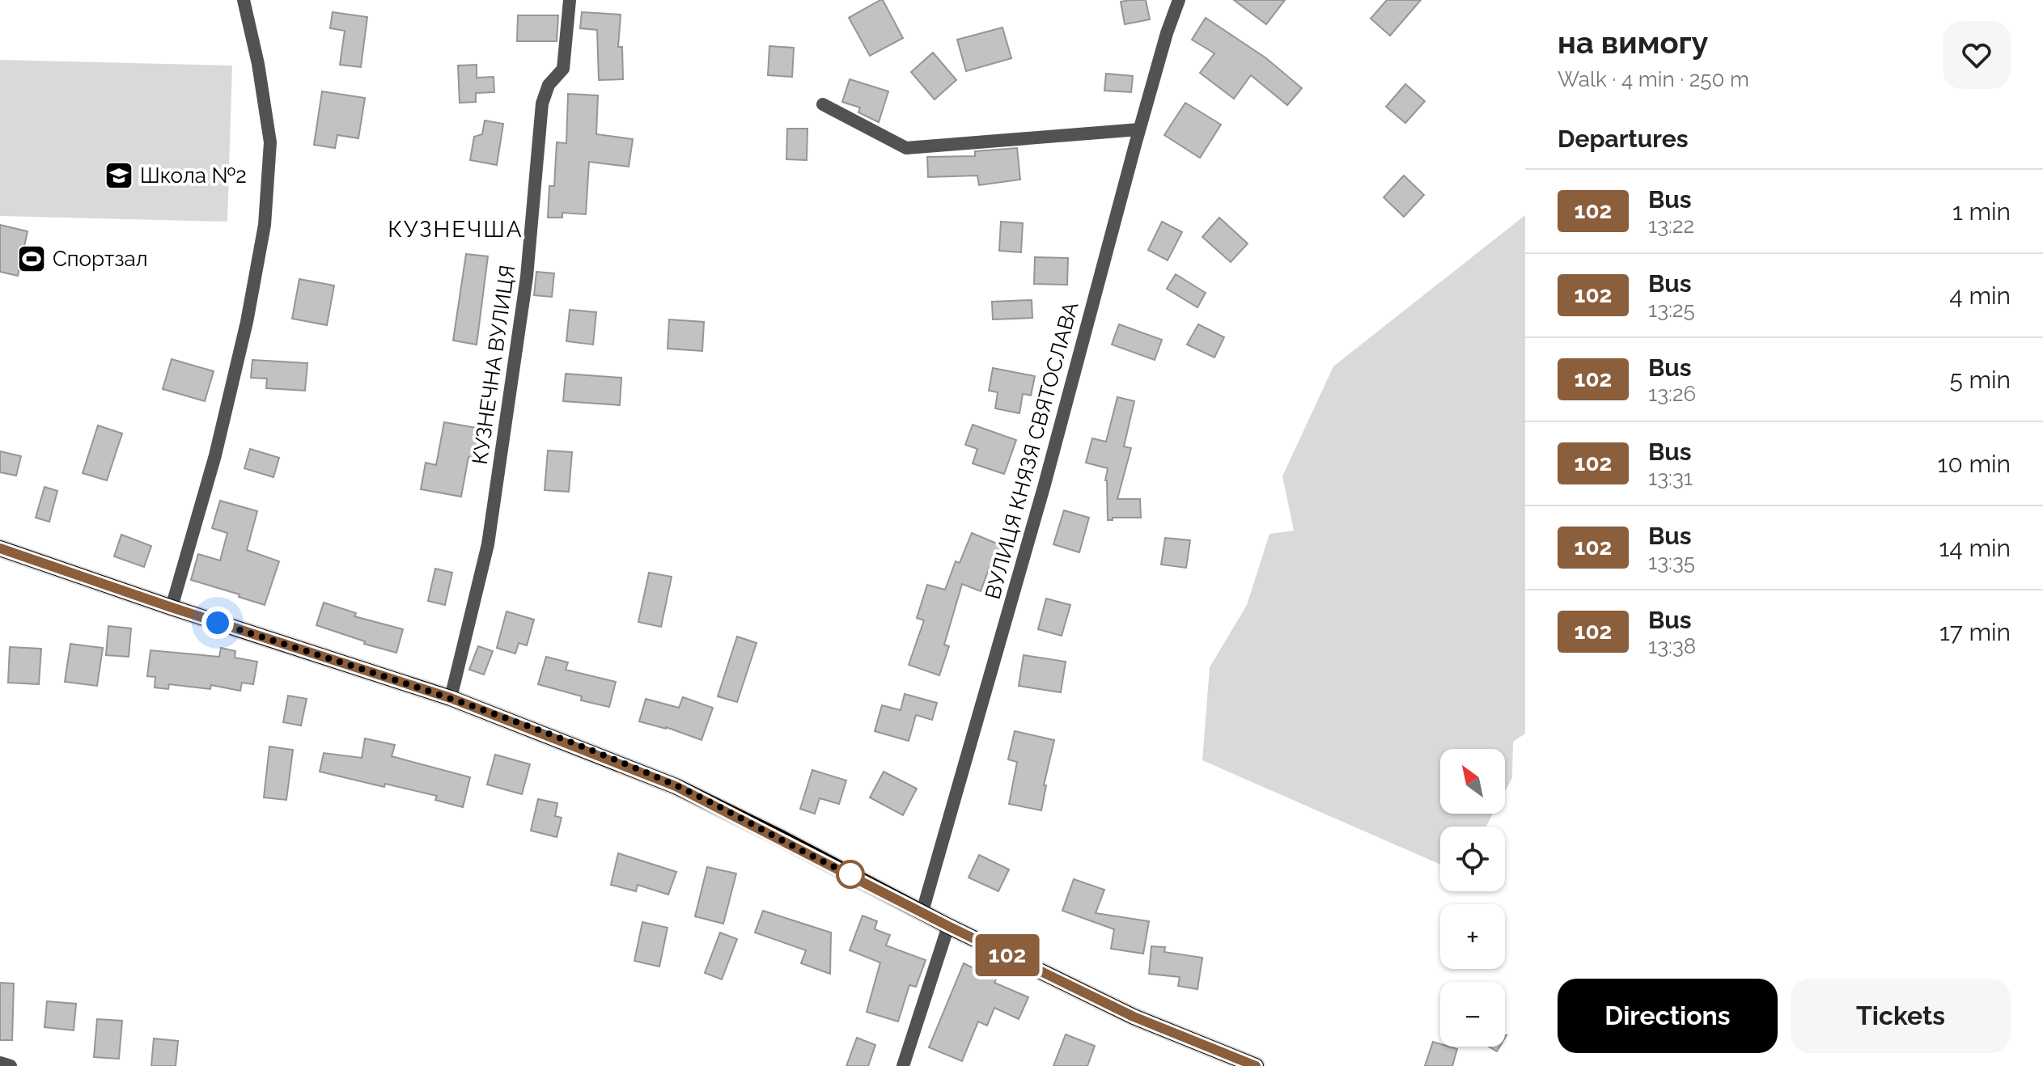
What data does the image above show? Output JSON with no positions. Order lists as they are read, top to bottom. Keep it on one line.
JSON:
{"streets":{"street":["КУЗНЕЧНА ВУЛИЦЯ","ВУЛИЦЯ КНЯЗЯ СВЯТОСЛАВА"]},"districts":["КУЗНЕЧША"],"places":{"school or university":["Школа №2"],"sports":["Спортзал"]},"lines":["bus line 102"],"north":"top left","page":{"on_map":"102","heading":[["на вимогу","Walk · 4 min · 250 m"],"Departures"],"list":[{"mark":"102","name":"Bus","note":"13:22","value":"1 min"},{"mark":"102","name":"Bus","note":"13:25","value":"4 min"},{"mark":"102","name":"Bus","note":"13:26","value":"5 min"},{"mark":"102","name":"Bus","note":"13:31","value":"10 min"},{"mark":"102","name":"Bus","note":"13:35","value":"14 min"},{"mark":"102","name":"Bus","note":"13:38","value":"17 min"}],"map_buttons":["+","−"],"buttons":["Directions","Tickets"]}}
